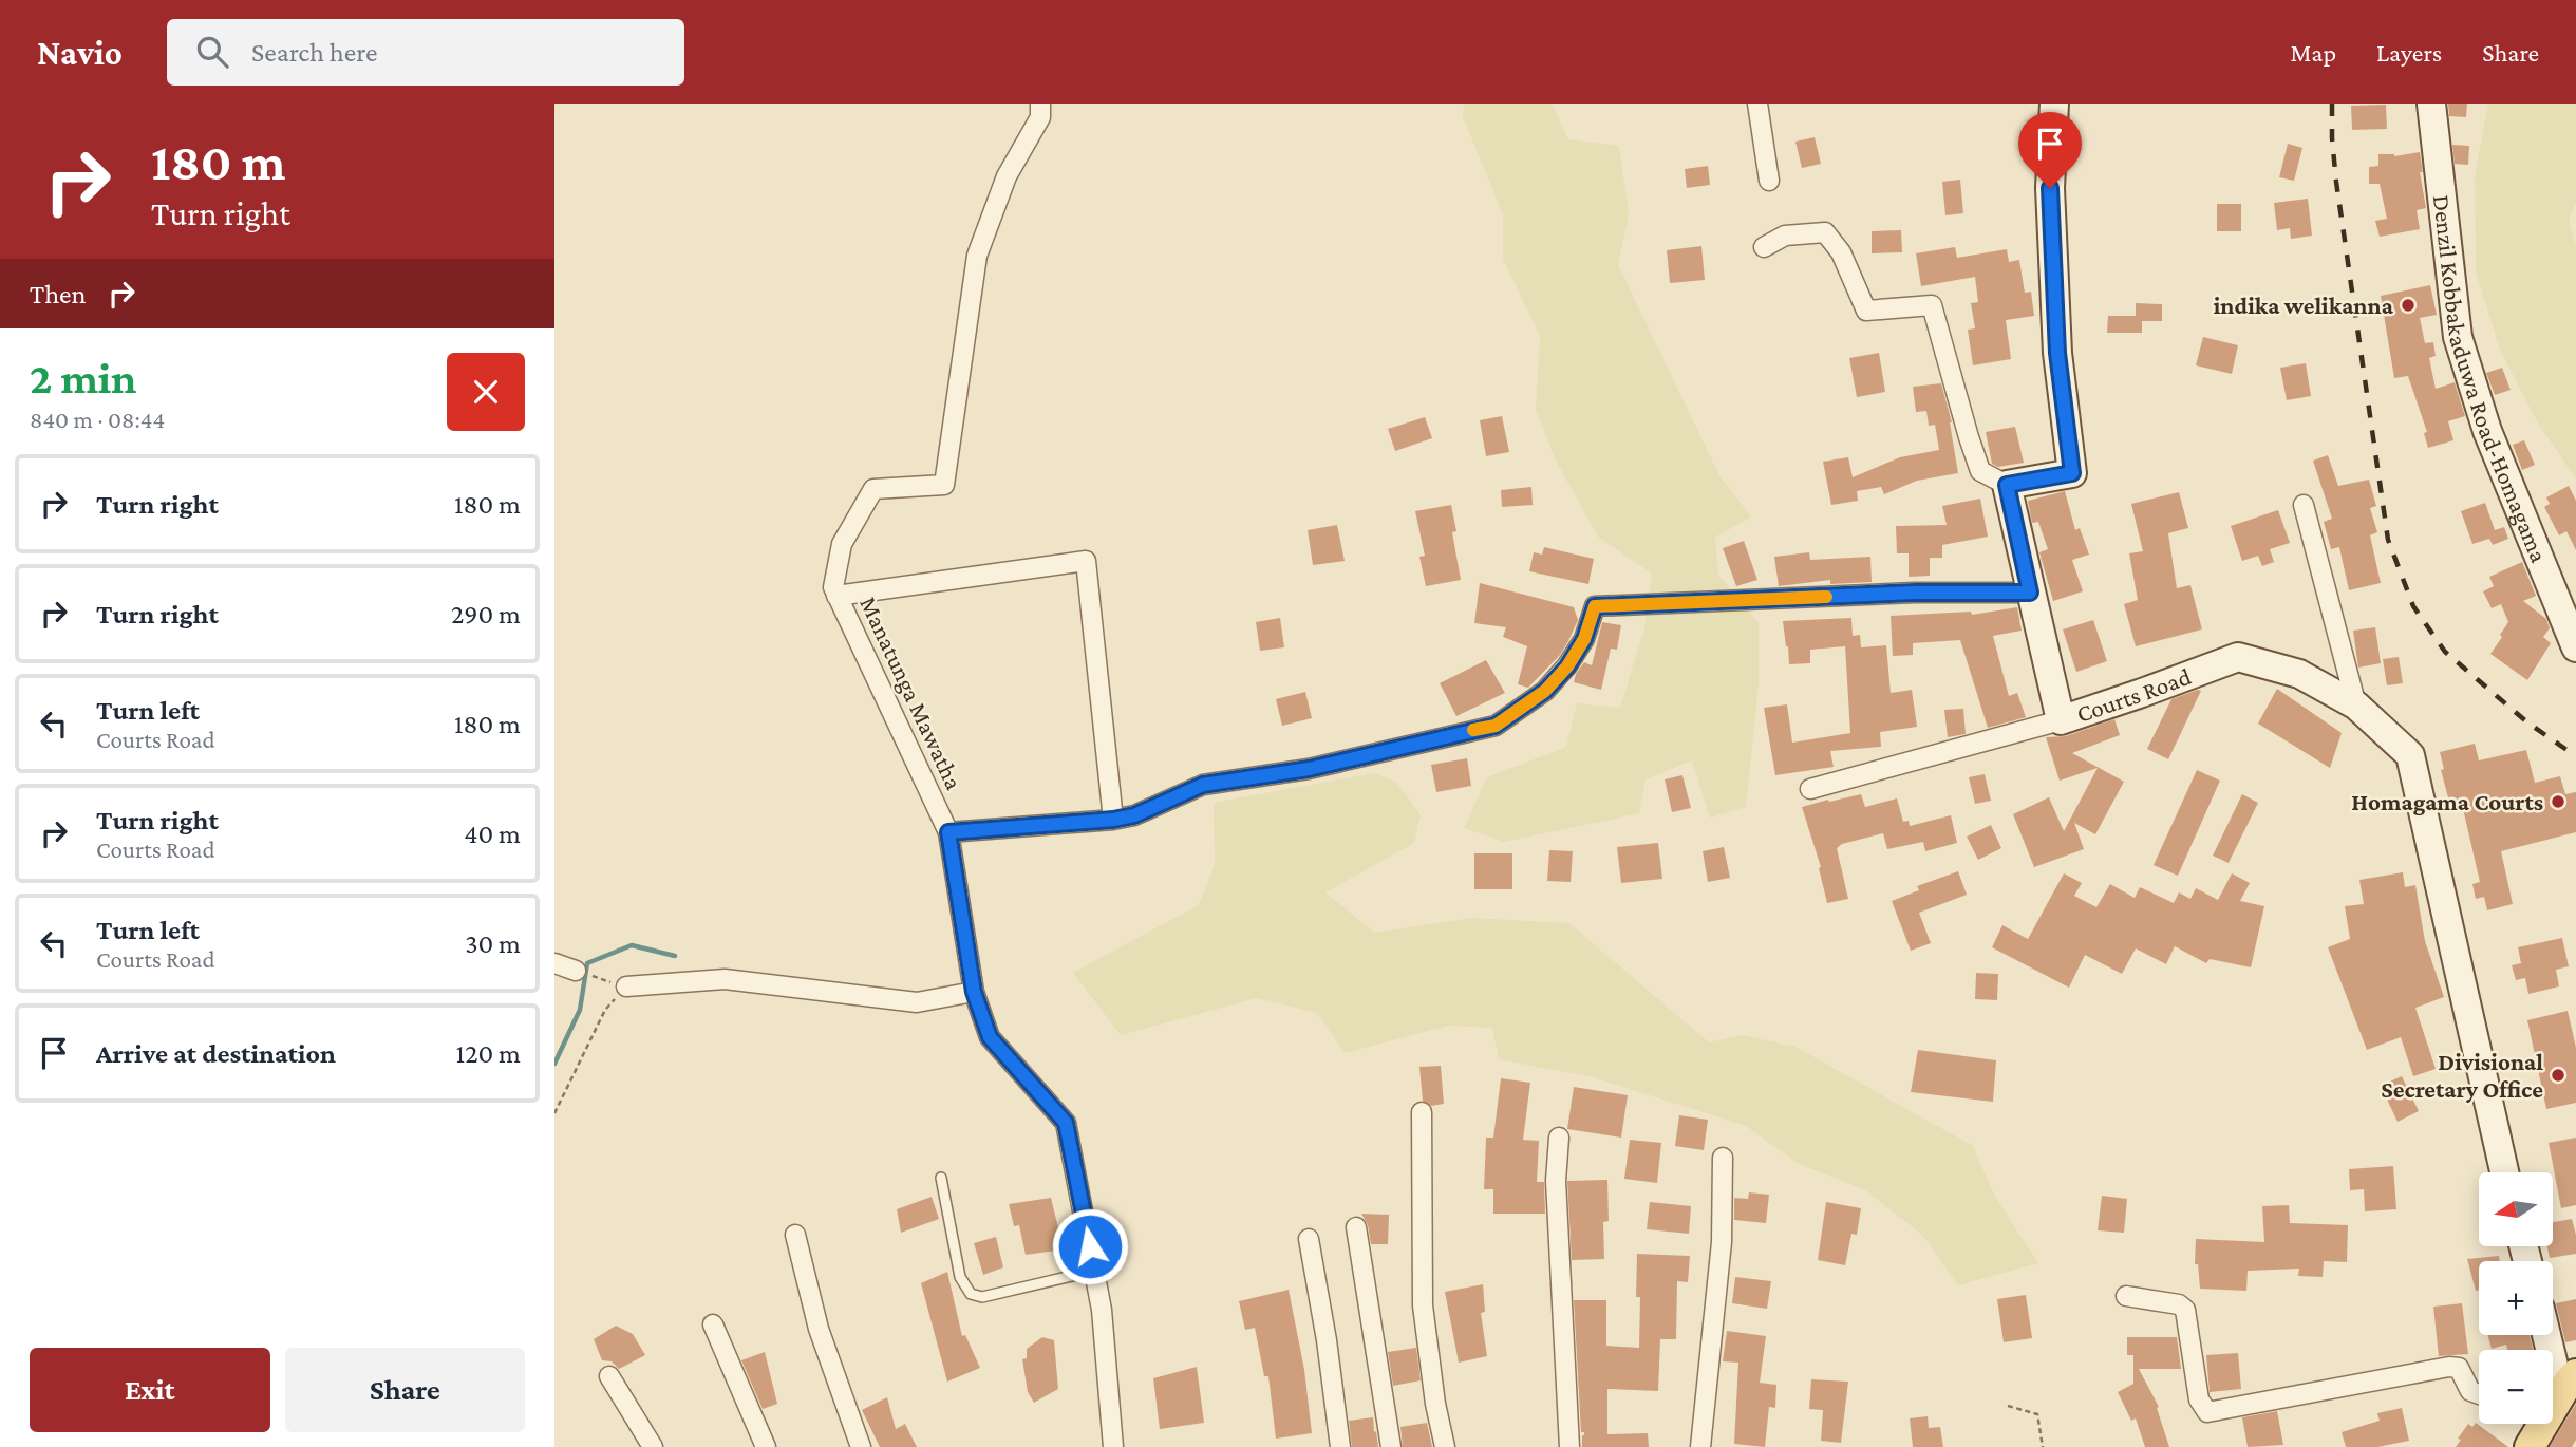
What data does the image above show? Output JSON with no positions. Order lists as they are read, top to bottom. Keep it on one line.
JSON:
{"streets":{"street":["Denzil Kobbakaduwa Road-Homagama","Manatunga Mawatha","Courts Road"]},"places":["indika welikanna","Homagama Courts","Divisional Secretary Office"],"north":"left","page":{"header":"Navio","search":"Search here","nav":["Map","Layers","Share"],"turn":["180 m","Turn right"],"then":"Then","heading":["2 min","840 m · 08:44"],"list":[{"name":"Turn right","value":"180 m"},{"name":"Turn right","value":"290 m"},{"name":"Turn left","note":"Courts Road","value":"180 m"},{"name":"Turn right","note":"Courts Road","value":"40 m"},{"name":"Turn left","note":"Courts Road","value":"30 m"},{"name":"Arrive at destination","value":"120 m"}],"map_buttons":["+","−"],"buttons":["Exit","Share"]}}
